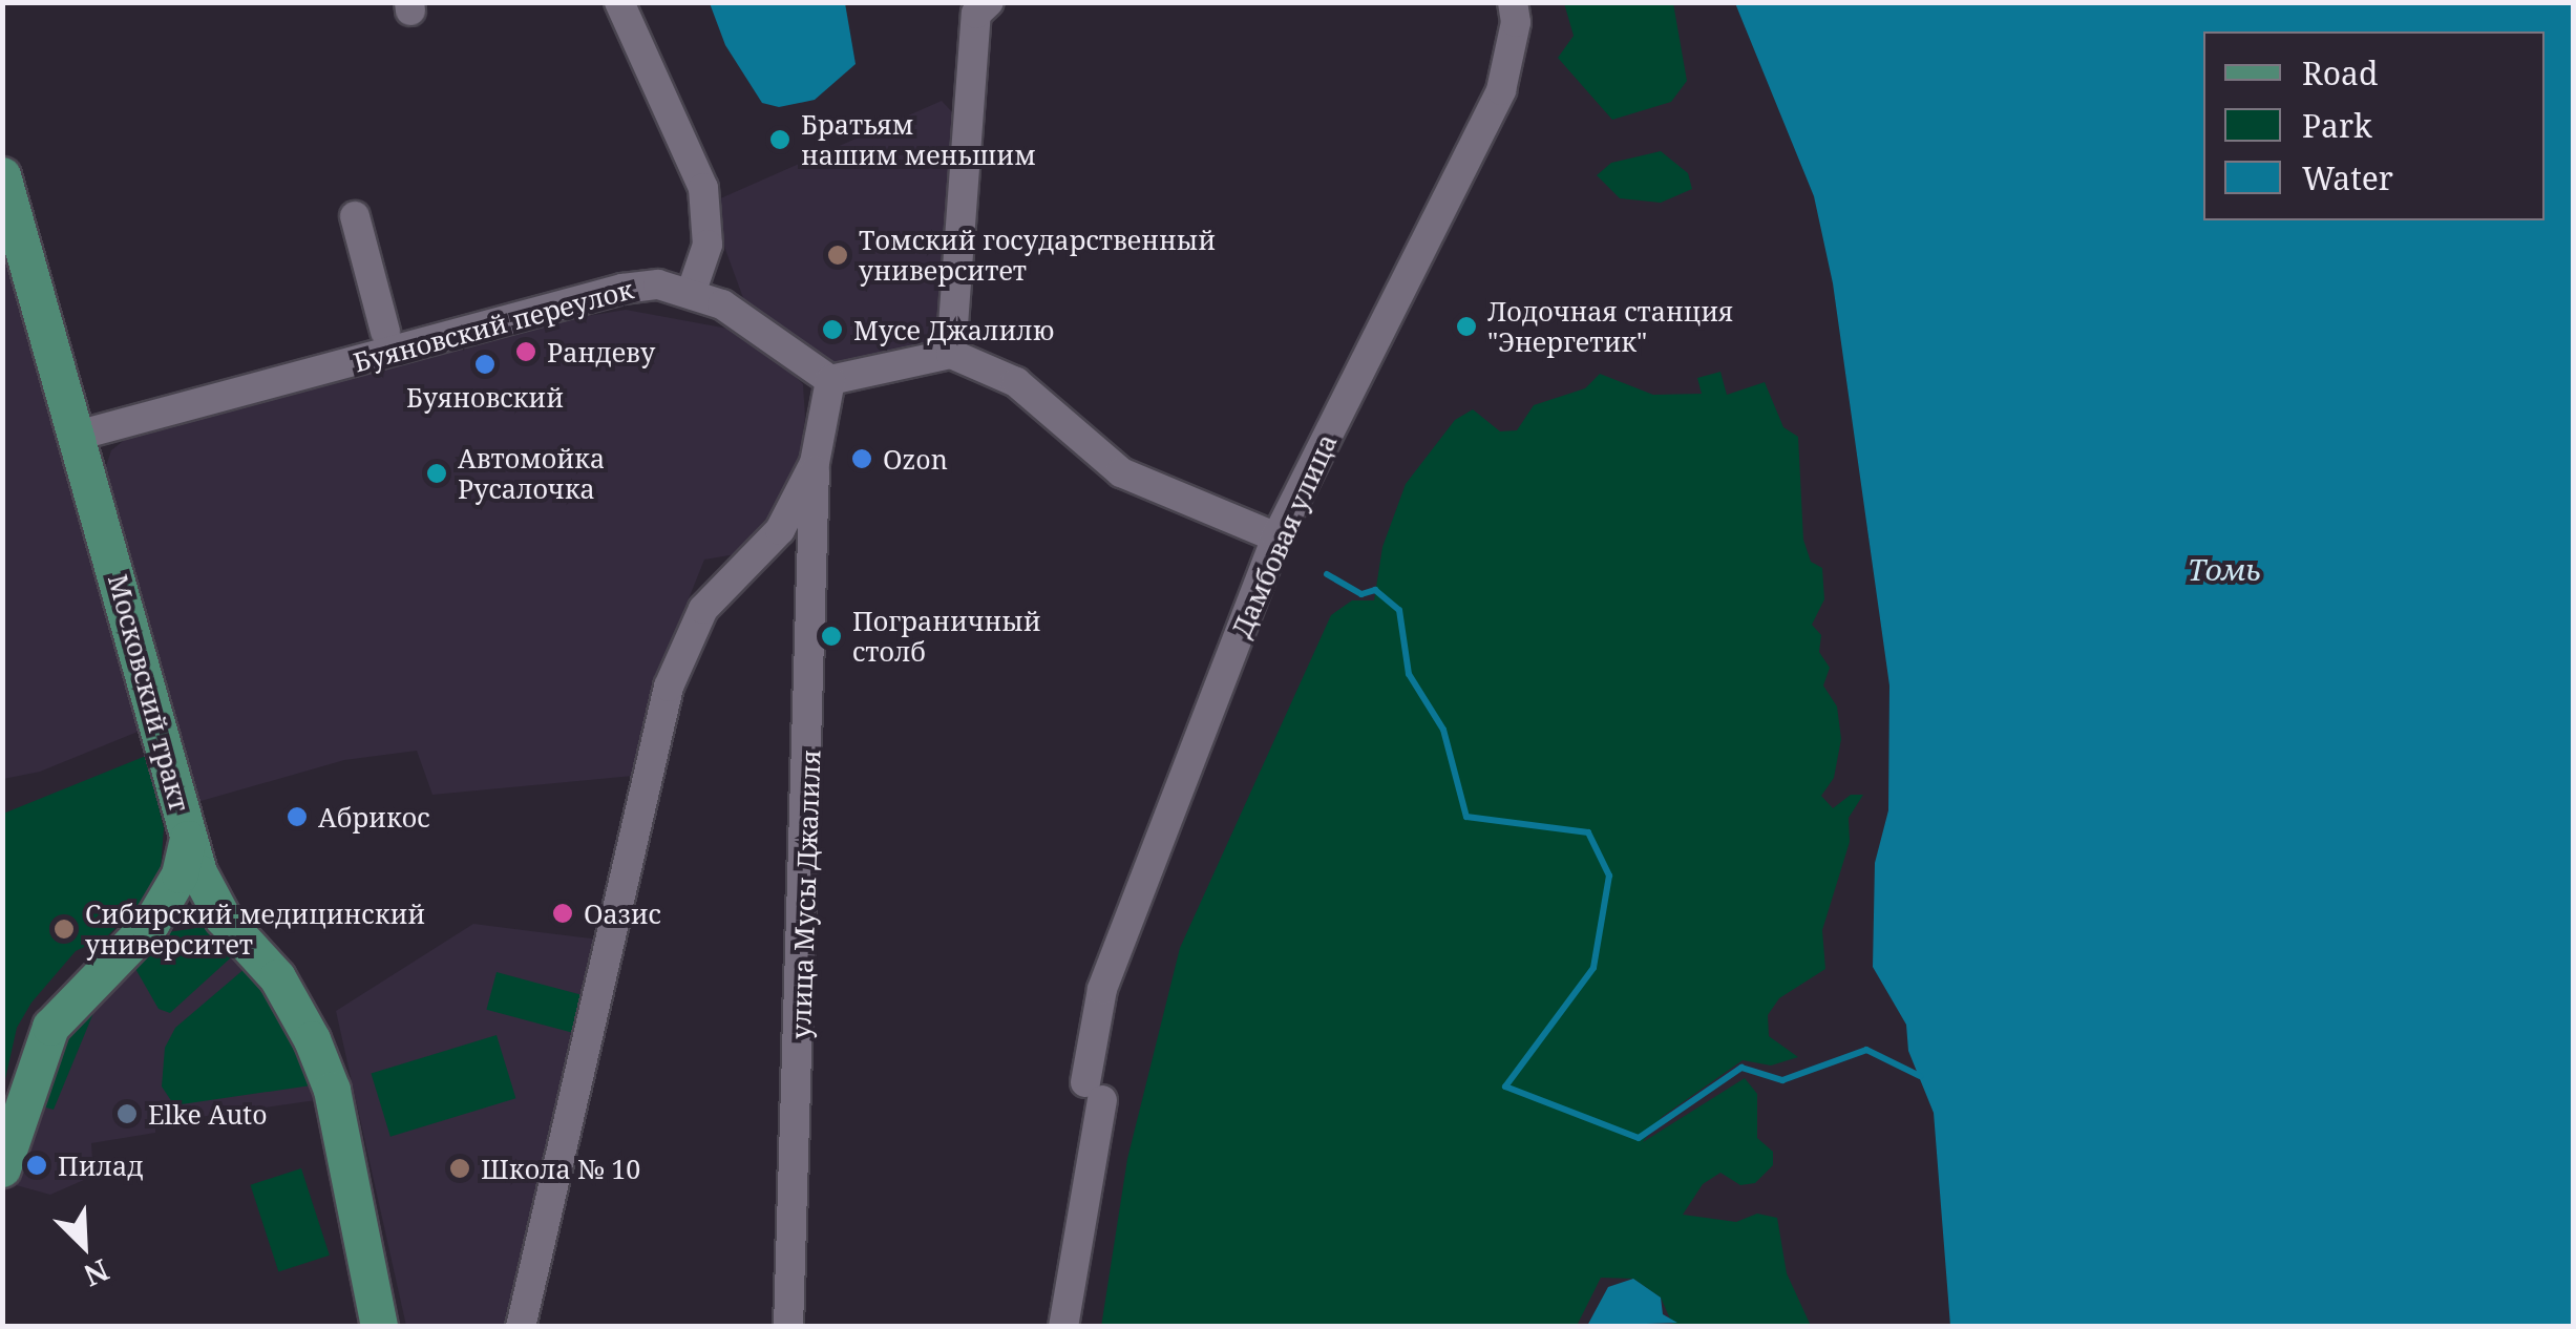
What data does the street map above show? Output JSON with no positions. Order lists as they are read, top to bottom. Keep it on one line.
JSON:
{"streets":{"main road":["Московский тракт"],"street":["Буяновский переулок","Дамбовая улица","улица Мусы Джалиля"]},"crossings":[["Буяновский переулок","Московский тракт"]],"water":["Томь"],"places":["Братьям нашим меньшим","Томский государственный университет","Лодочная станция \"Энергетик\"","Мусе Джалилю","Рандеву","Буяновский","Ozon","Автомойка Русалочка","Пограничный столб","Абрикос","Оазис","Сибирский медицинский университет","Elke Auto","Пилад","Школа № 10"],"legend":["Road","Park","Water"],"north":"bottom right"}
